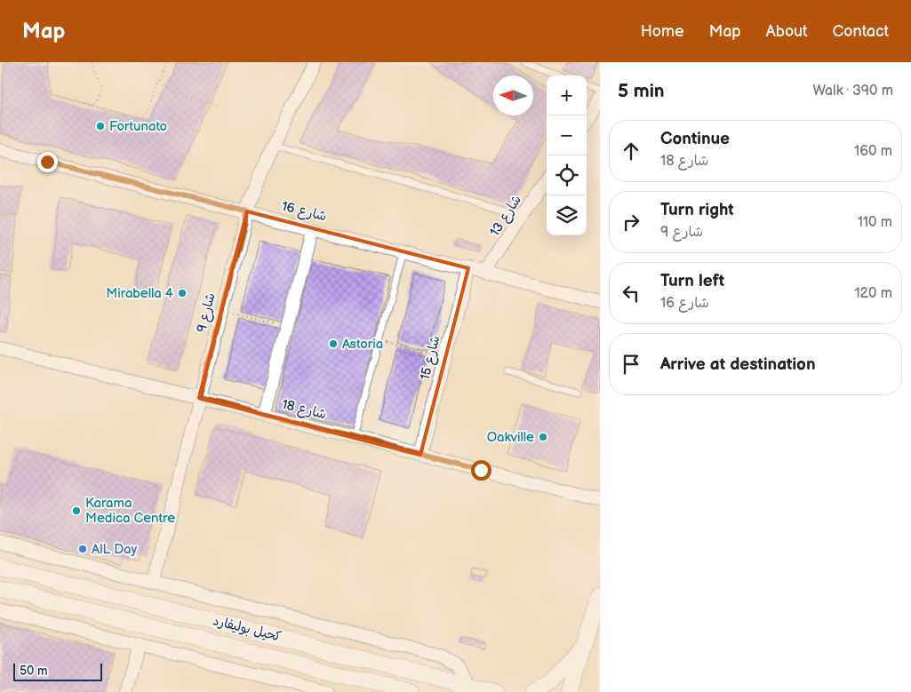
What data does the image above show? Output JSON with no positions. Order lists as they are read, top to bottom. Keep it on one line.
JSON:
{"streets":{"street":["شارع 16","شارع 13","شارع 9","شارع 15","شارع 18","كحيل بوليفارد"]},"crossings":[["شارع 16","شارع 13"],["شارع 16","شارع 9"],["شارع 16","شارع 15"],["شارع 9","شارع 18"],["شارع 15","شارع 18"]],"places":["Fortunato","Mirabella 4","Astoria","Oakville","Karama Medica Centre","AlL Day"],"scale_bar":"50 m","north":"left","page":{"header":"Map","nav":["Home","Map","About","Contact"],"heading":["5 min","Walk · 390 m"],"map_buttons":["+","−"],"list":[["Continue","شارع 18","160 m"],["Turn right","شارع 9","110 m"],["Turn left","شارع 16","120 m"],"Arrive at destination"],"scale":"50 m"}}
